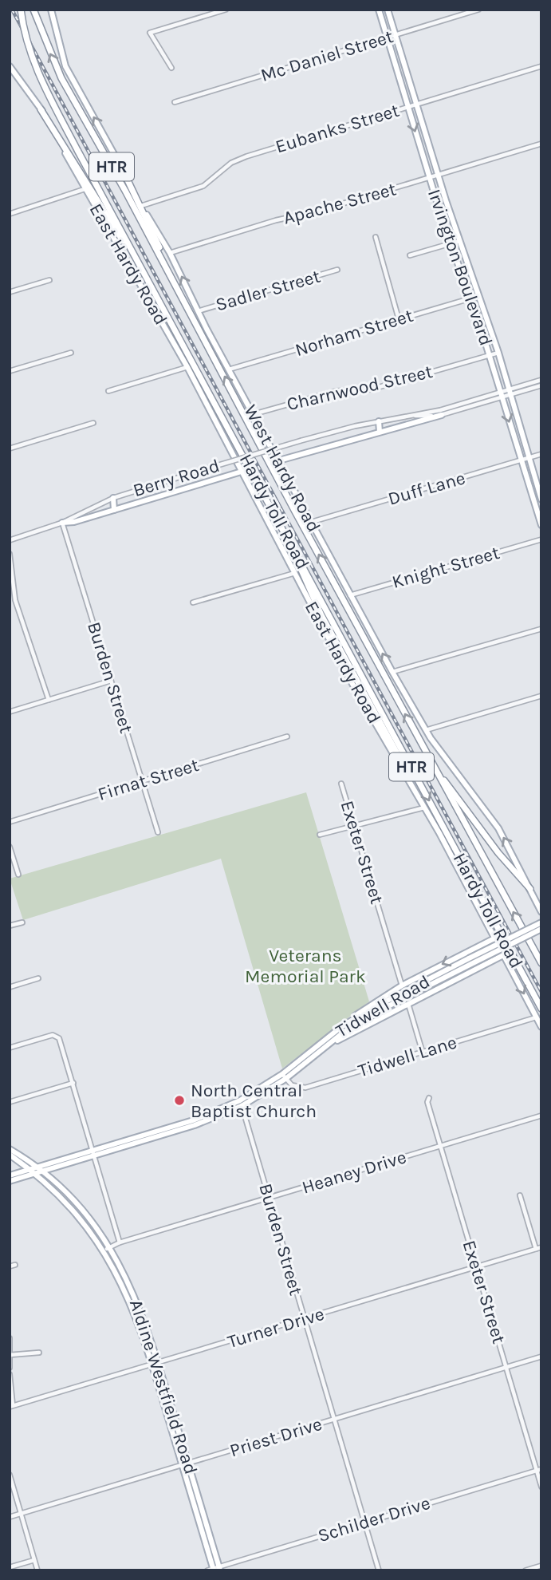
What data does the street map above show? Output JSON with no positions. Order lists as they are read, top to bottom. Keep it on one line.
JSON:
{"streets":{"highway":["HTR","Hardy Toll Road"],"main road":["East Hardy Road","Irvington Boulevard","West Hardy Road","Tidwell Road","Aldine Westfield Road"],"street":["Mc Daniel Street","Eubanks Street","Apache Street","Sadler Street","Norham Street","Charnwood Street","Berry Road","Duff Lane","Knight Street","Burden Street","Firnat Street","Exeter Street","Tidwell Lane","Heaney Drive","Turner Drive","Priest Drive","Schilder Drive"]},"crossings":[["Mc Daniel Street","Irvington Boulevard"],["Eubanks Street","Irvington Boulevard"],["Eubanks Street","West Hardy Road"],["Apache Street","Irvington Boulevard"],["Apache Street","West Hardy Road"],["East Hardy Road","Tidwell Lane"],["Irvington Boulevard","Norham Street"],["Irvington Boulevard","Charnwood Street"],["Irvington Boulevard","Berry Road"],["Irvington Boulevard","Duff Lane"],["Sadler Street","West Hardy Road"],["Norham Street","West Hardy Road"],["Charnwood Street","West Hardy Road"],["West Hardy Road","Duff Lane"],["West Hardy Road","Knight Street"],["Berry Road","Burden Street"],["Burden Street","Firnat Street"],["Burden Street","Tidwell Road"],["Burden Street","Heaney Drive"],["Burden Street","Turner Drive"],["Burden Street","Priest Drive"],["Burden Street","Schilder Drive"],["Exeter Street","Heaney Drive"],["Exeter Street","Turner Drive"],["Exeter Street","Priest Drive"],["Exeter Street","Schilder Drive"],["Tidwell Road","Tidwell Lane"],["Tidwell Road","Aldine Westfield Road"],["Heaney Drive","Aldine Westfield Road"],["Turner Drive","Aldine Westfield Road"],["Aldine Westfield Road","Priest Drive"],["Aldine Westfield Road","Schilder Drive"]],"one_way":["West Hardy Road"],"parks":["Veterans Memorial Park"],"places":["North Central Baptist Church"]}
